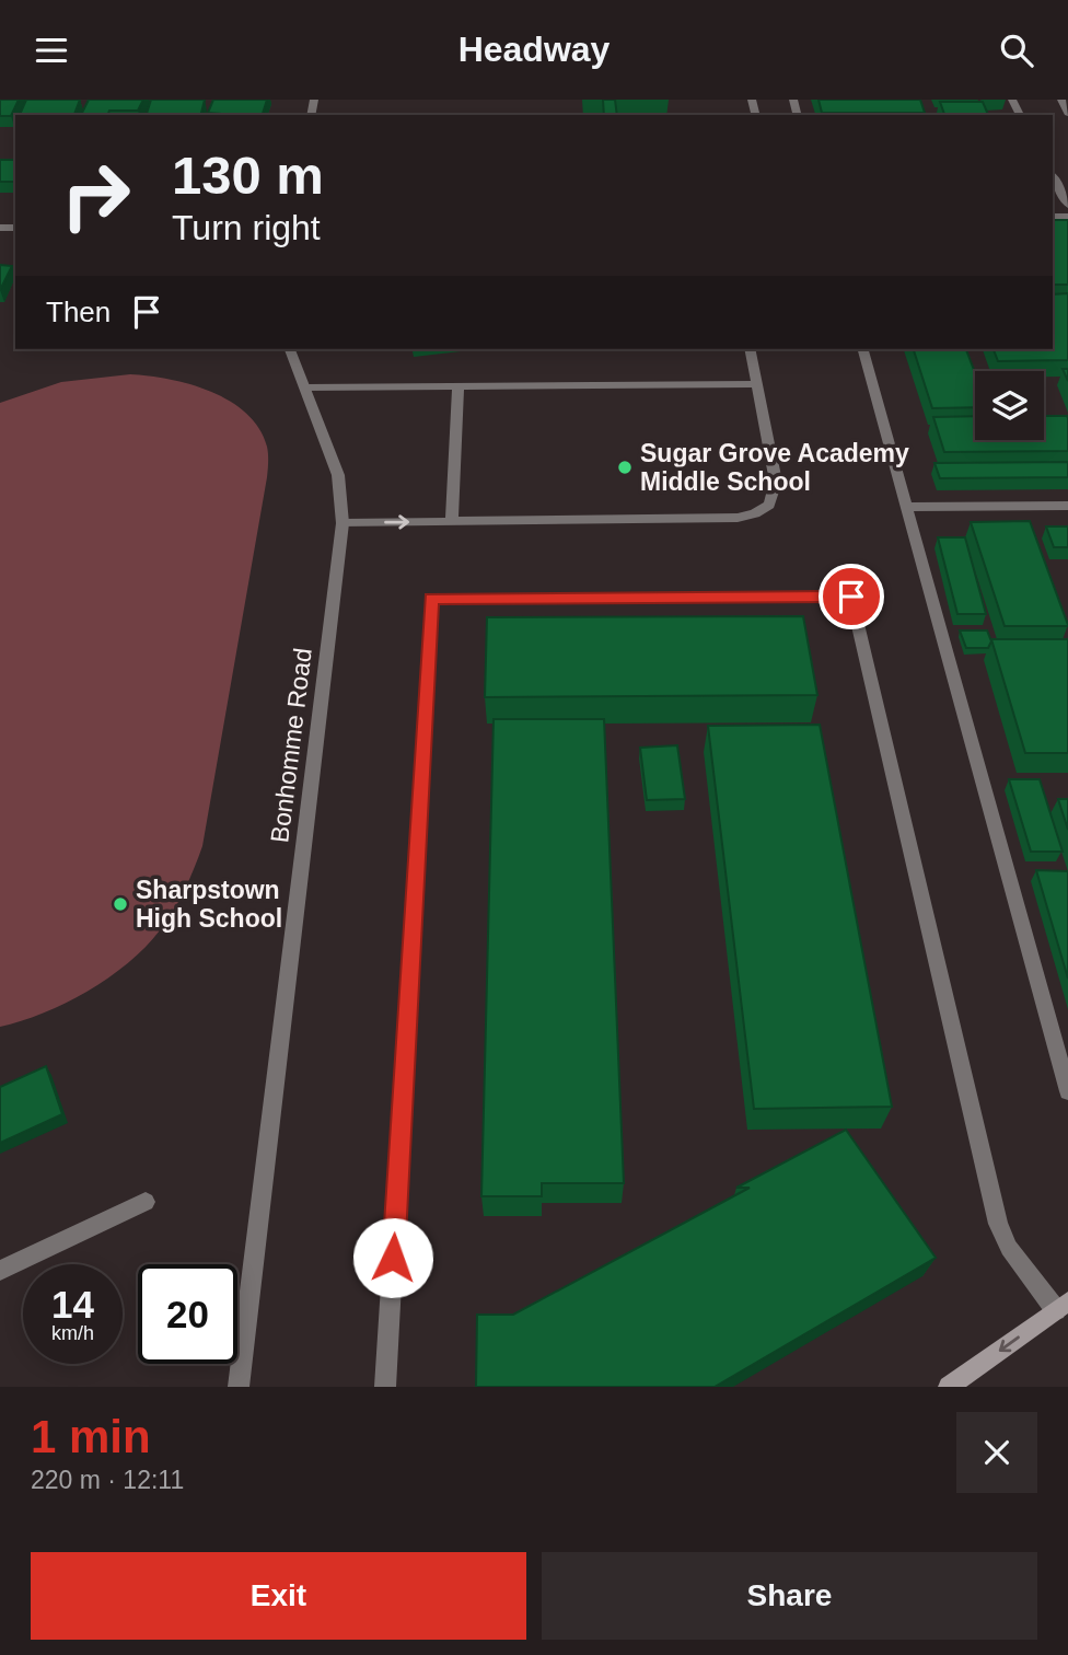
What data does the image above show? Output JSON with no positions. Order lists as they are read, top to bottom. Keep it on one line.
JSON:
{"streets":{"street":["Bonhomme Road"]},"places":["Sugar Grove Academy Middle School","Sharpstown High School"],"page":{"header":"Headway","turn":["130 m","Turn right"],"then":"Then","speed":"14 km/h","limit":"20","heading":["1 min","220 m · 12:11"],"buttons":["Exit","Share"]}}
